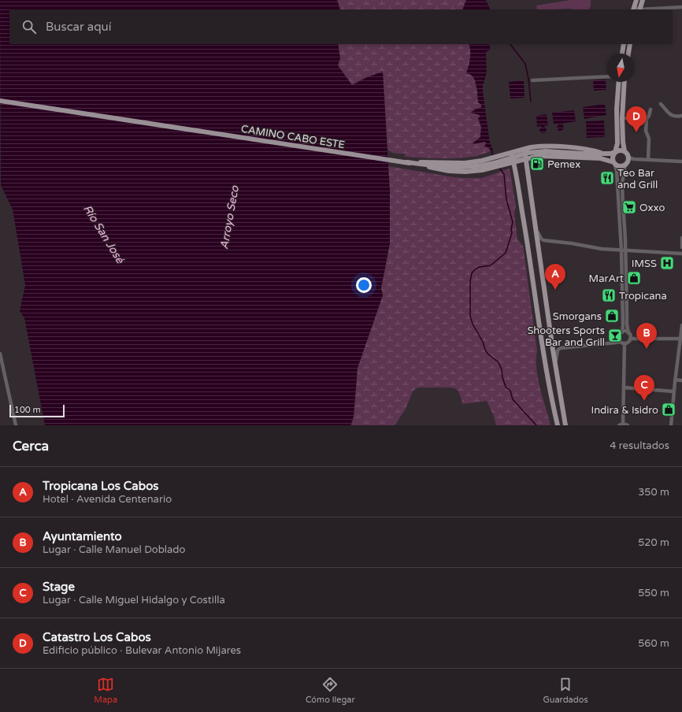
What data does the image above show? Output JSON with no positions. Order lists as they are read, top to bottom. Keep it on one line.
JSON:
{"streets":{"main road":["CAMINO CABO ESTE"]},"water":["Arroyo Seco","Río San José"],"places":{"fuel station":["Pemex"],"restaurant":["Teo Bar and Grill","Tropicana"],"supermarket":["Oxxo"],"hospital":["IMSS"],"shop":["MarArt","Smorgans","Indira & Isidro"],"bar":["Shooters Sports Bar and Grill"]},"scale_bar":"100 m","north":"bottom","page":{"search":"Buscar aquí","pins":["D","A","B","C"],"scale":"100 m","heading":["Cerca","4 resultados"],"list":[{"mark":"A","name":"Tropicana Los Cabos","note":"Hotel · Avenida Centenario","value":"350 m"},{"mark":"B","name":"Ayuntamiento","note":"Lugar · Calle Manuel Doblado","value":"520 m"},{"mark":"C","name":"Stage","note":"Lugar · Calle Miguel Hidalgo y Costilla","value":"550 m"},{"mark":"D","name":"Catastro Los Cabos","note":"Edificio público · Bulevar Antonio Mijares","value":"560 m"}],"nav":["Mapa","Cómo llegar","Guardados"]}}
